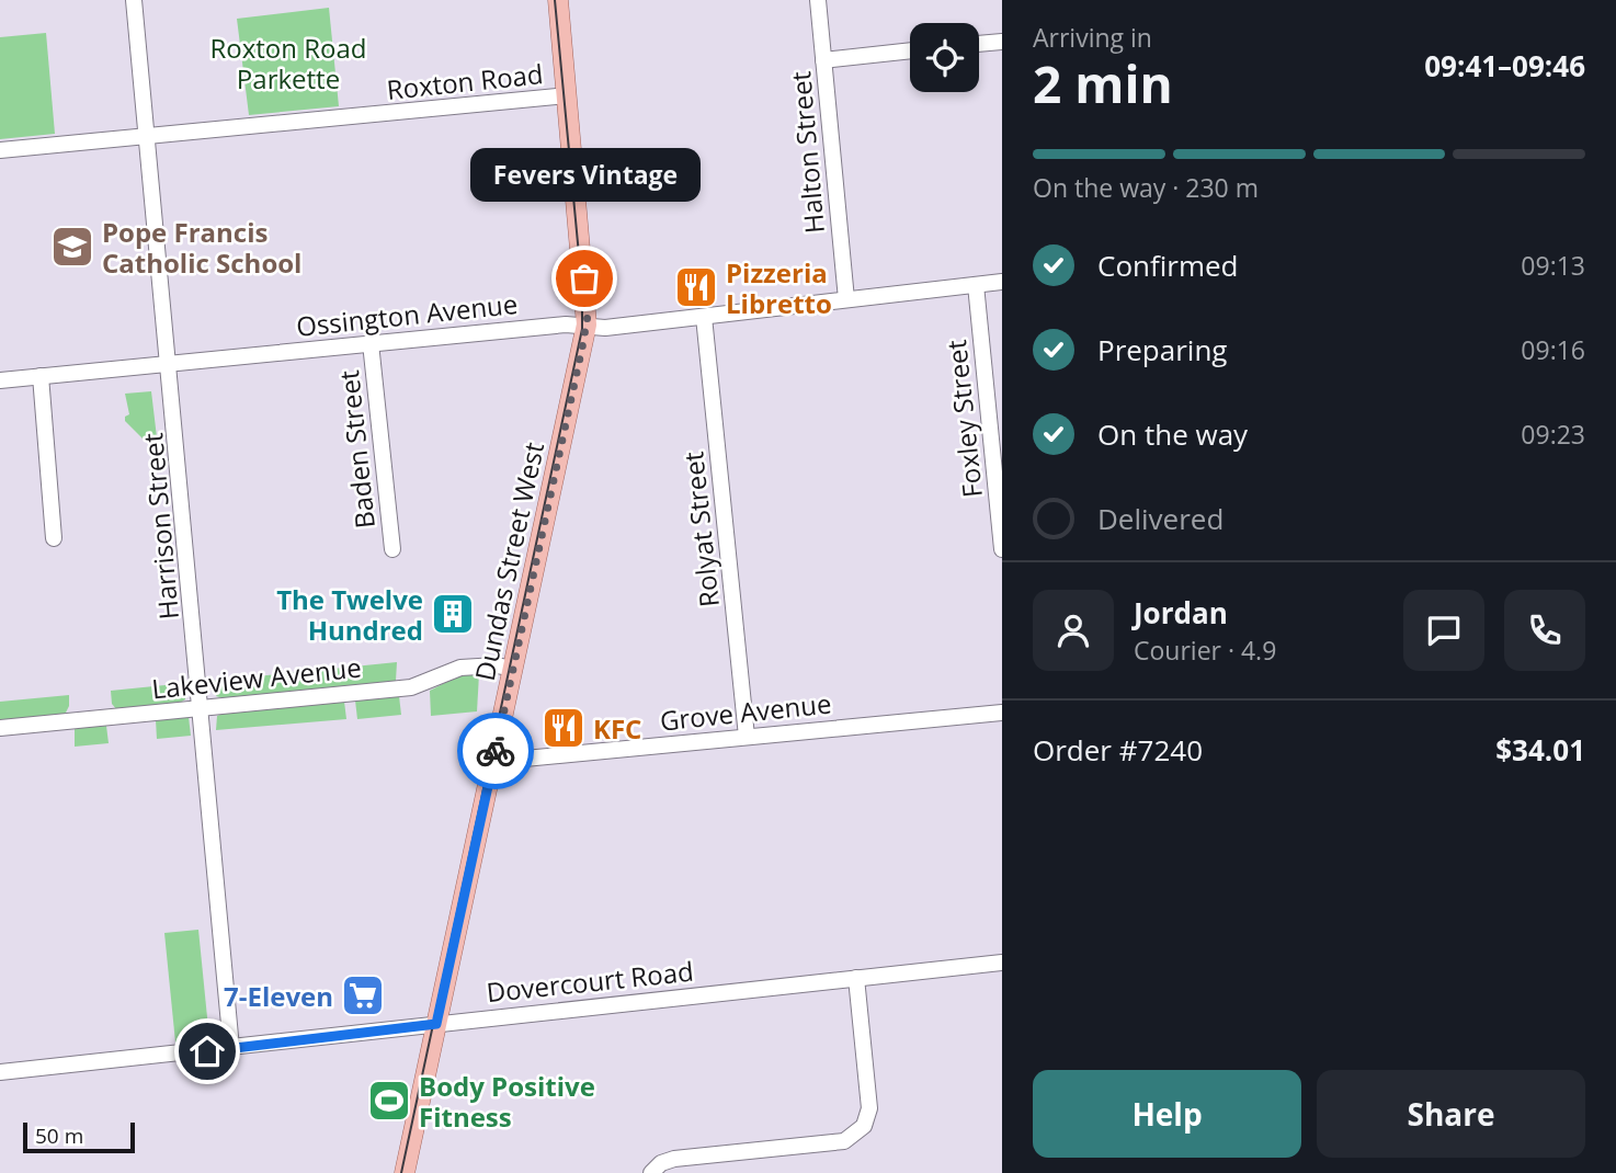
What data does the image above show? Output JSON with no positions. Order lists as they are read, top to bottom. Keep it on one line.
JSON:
{"streets":{"main road":["Dundas Street West"],"street":["Roxton Road","Halton Street","Ossington Avenue","Foxley Street","Baden Street","Harrison Street","Rolyat Street","Lakeview Avenue","Grove Avenue","Dovercourt Road"]},"crossings":[["Roxton Road","Harrison Street"],["Roxton Road","Dundas Street West"],["Halton Street","Ossington Avenue"],["Ossington Avenue","Foxley Street"],["Ossington Avenue","Baden Street"],["Ossington Avenue","Harrison Street"],["Ossington Avenue","Rolyat Street"],["Ossington Avenue","Dundas Street West"],["Harrison Street","Lakeview Avenue"],["Harrison Street","Dovercourt Road"],["Rolyat Street","Grove Avenue"],["Dundas Street West","Lakeview Avenue"],["Dundas Street West","Grove Avenue"],["Dundas Street West","Dovercourt Road"]],"parks":["Roxton Road Parkette"],"places":{"school or university":["Pope Francis Catholic School"],"other":["Fevers Vintage"],"restaurant":["Pizzeria Libretto","KFC"],"building":["The Twelve Hundred"],"supermarket":["7-Eleven"],"sports":["Body Positive Fitness"]},"scale_bar":"50 m","page":{"heading":["2 min","Arriving in","09:41–09:46"],"panel":["Jordan","Courier · 4.9","Order #7240","$34.01"],"bar":"On the way · 230 m","bubble":"Fevers Vintage","list":[["Confirmed","09:13"],["Preparing","09:16"],["On the way","09:23"],"Delivered"],"buttons":["Help","Share"],"scale":"50 m"}}
